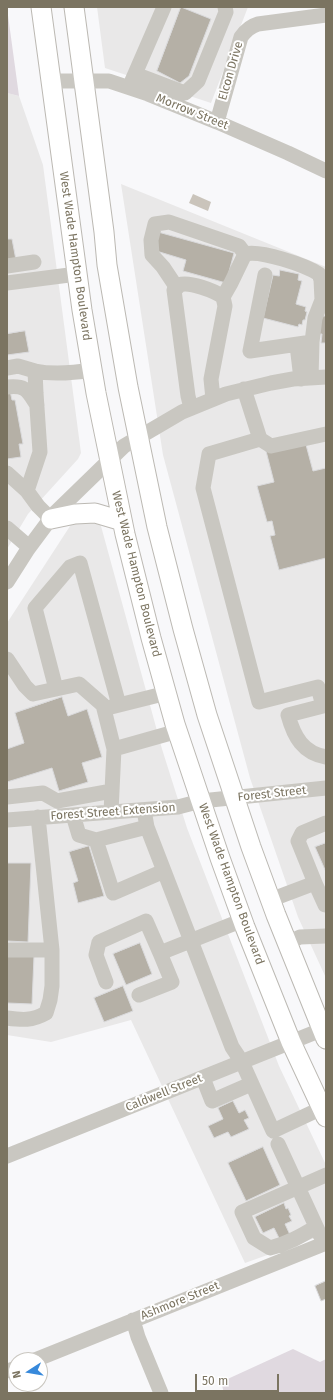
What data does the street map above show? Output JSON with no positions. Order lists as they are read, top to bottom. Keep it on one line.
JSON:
{"streets":{"main road":["West Wade Hampton Boulevard"],"street":["Elcon Drive","Morrow Street","Forest Street","Forest Street Extension","Caldwell Street","Ashmore Street"]},"crossings":[["Elcon Drive","Morrow Street"],["Morrow Street","West Wade Hampton Boulevard"],["West Wade Hampton Boulevard","Forest Street"],["West Wade Hampton Boulevard","Forest Street Extension"],["West Wade Hampton Boulevard","Caldwell Street"],["Forest Street","Forest Street Extension"]],"scale_bar":"50 m","north":"left"}
